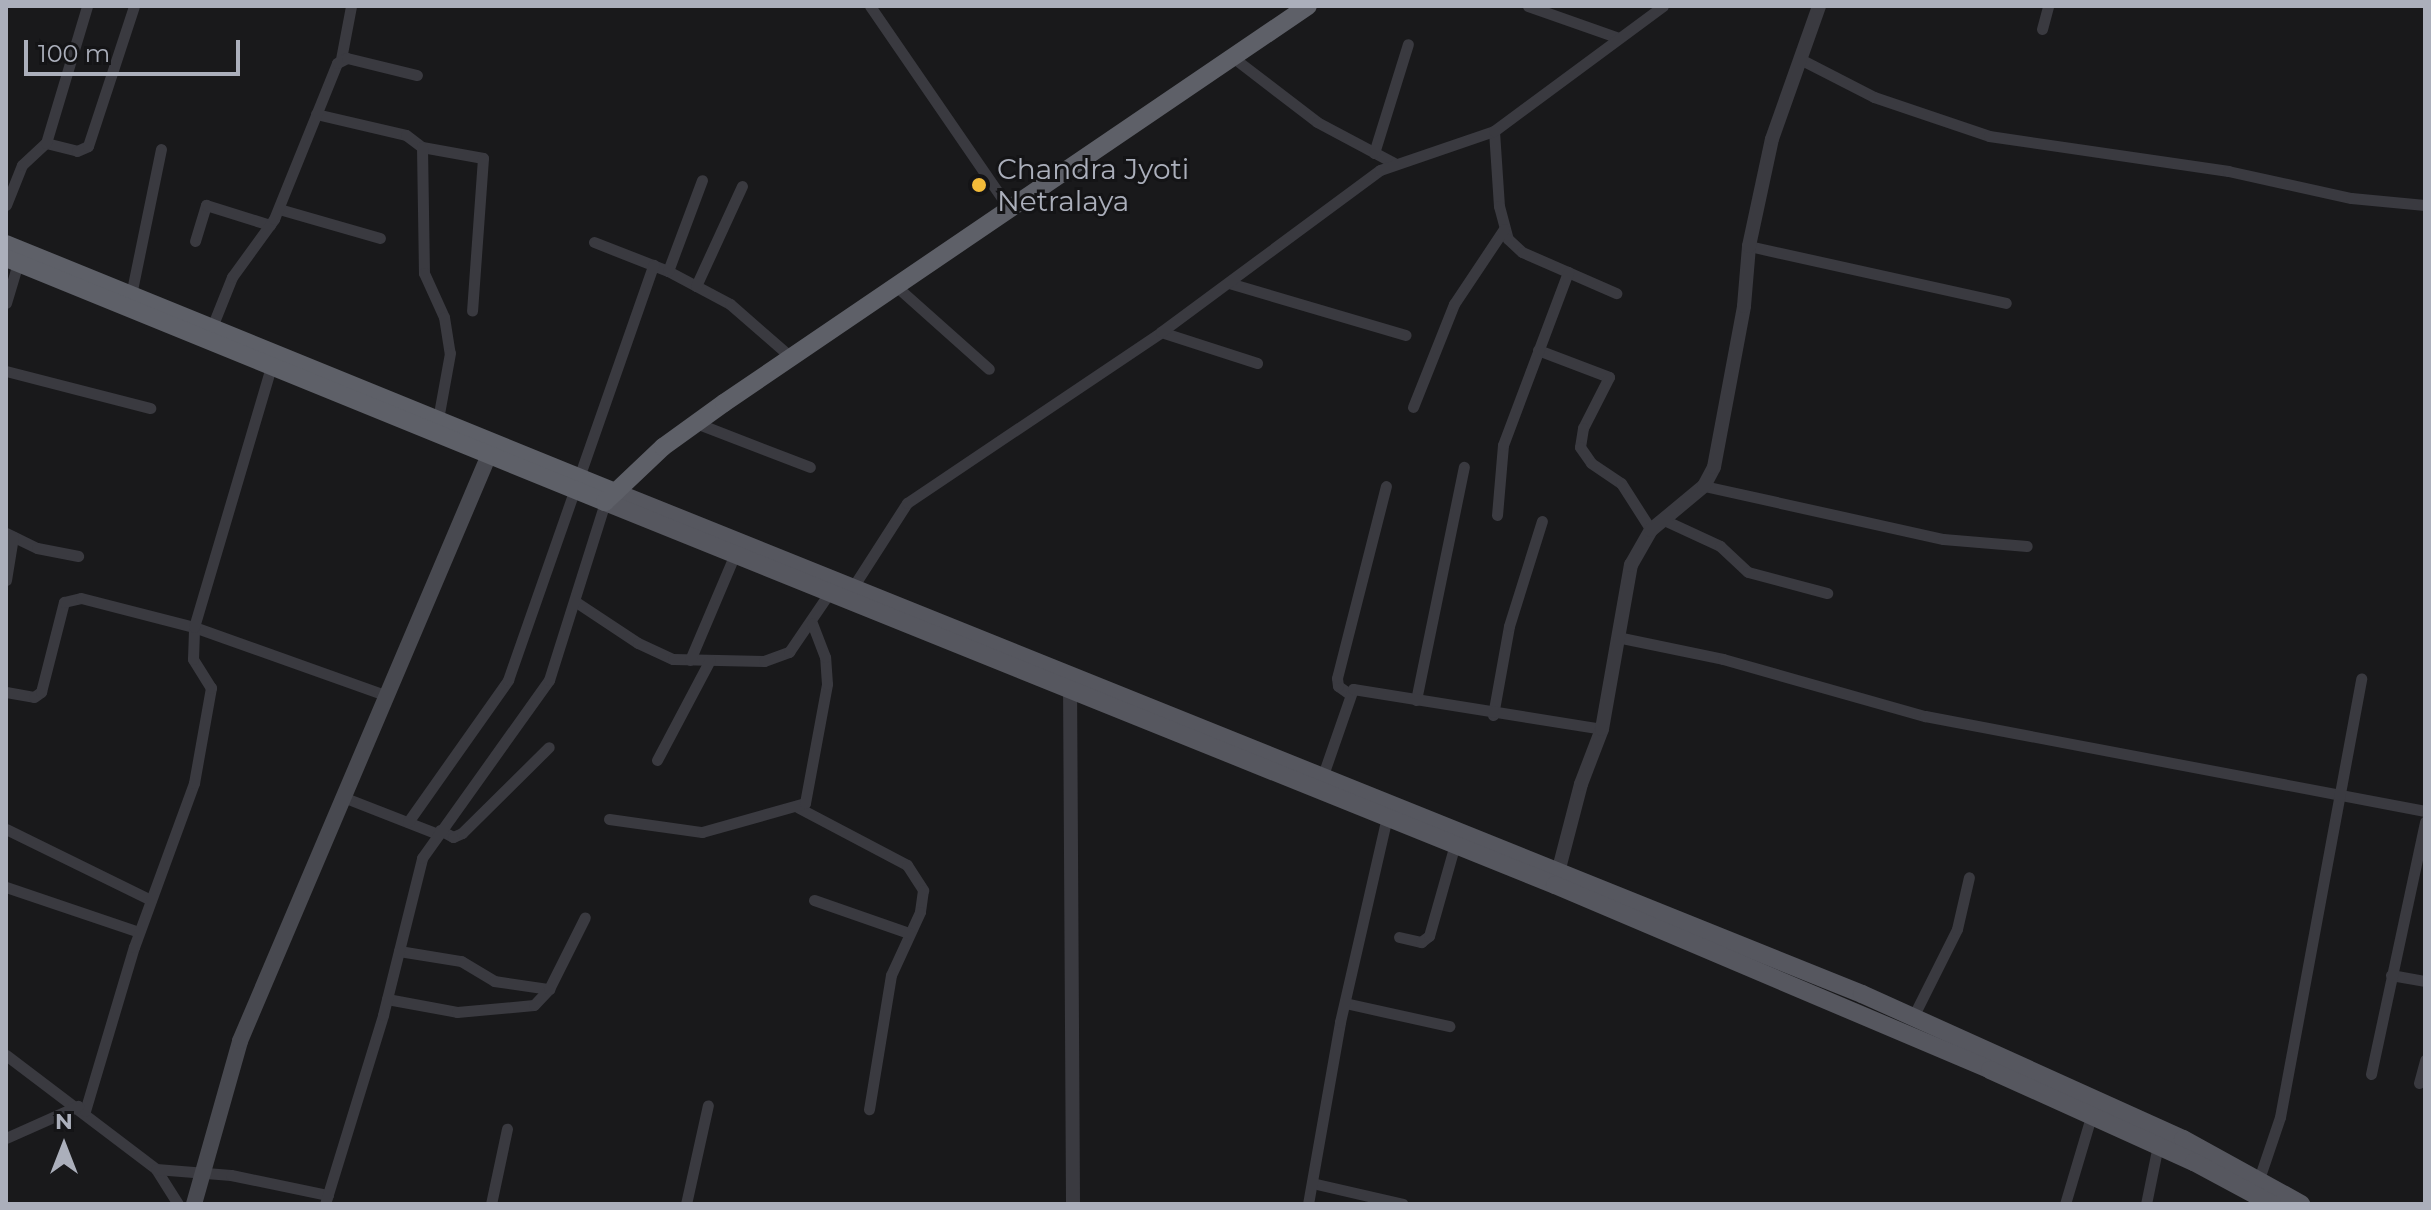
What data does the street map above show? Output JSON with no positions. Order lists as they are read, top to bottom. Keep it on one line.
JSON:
{"places":["Chandra Jyoti Netralaya"],"scale_bar":"100 m","north":"top"}
